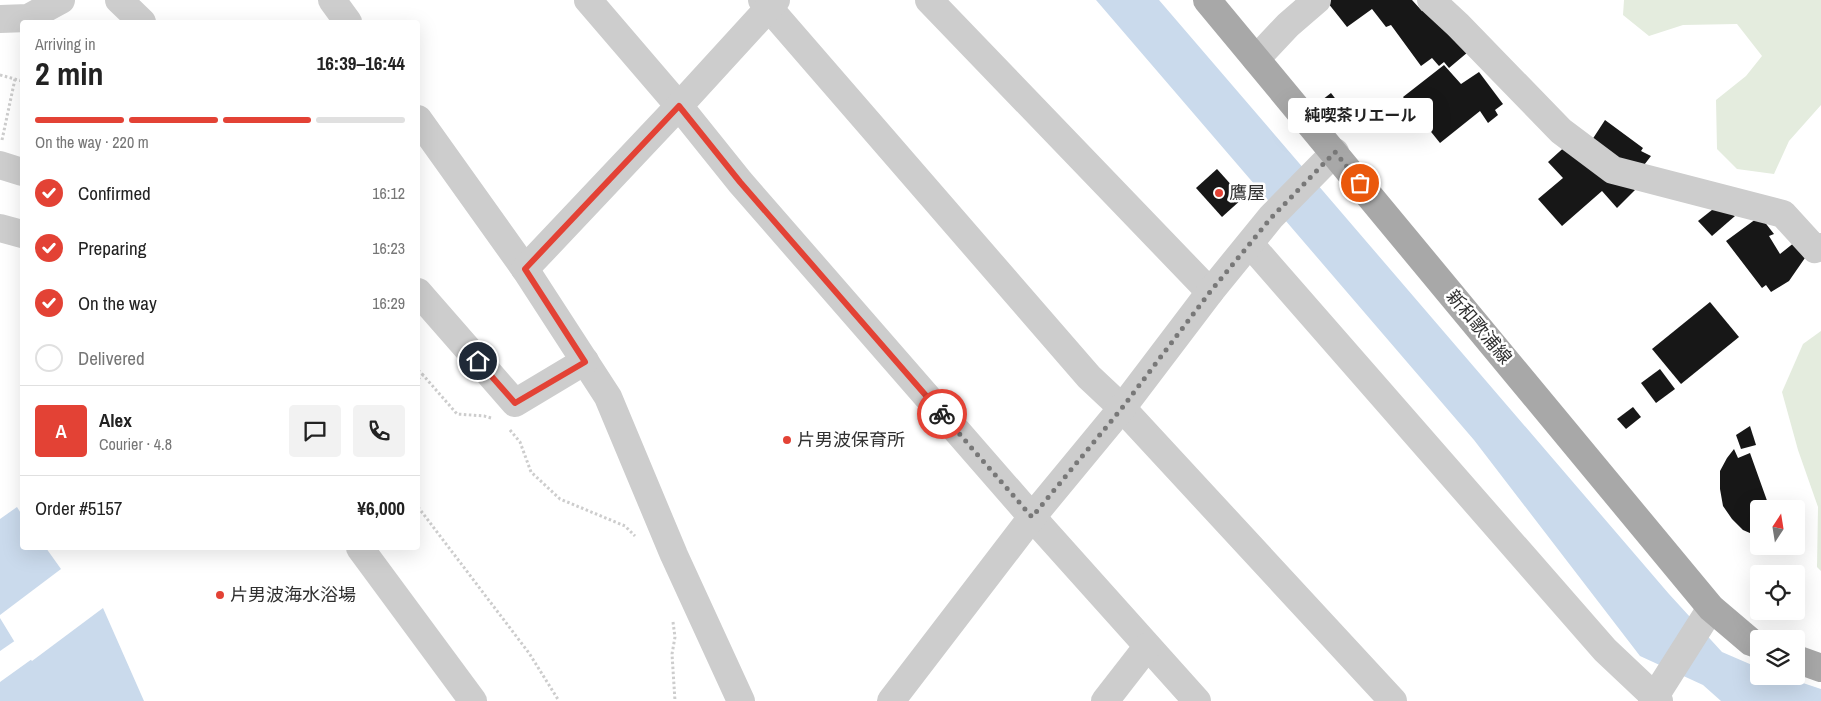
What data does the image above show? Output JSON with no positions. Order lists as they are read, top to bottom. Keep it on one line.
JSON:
{"streets":{"main road":["新和歌浦線"]},"places":["純喫茶リエール","鷹屋","片男波保育所","片男波海水浴場"],"north":"top","page":{"heading":["2 min","Arriving in","16:39–16:44"],"panel":["Alex","Courier · 4.8","Order #5157","¥6,000"],"bubble":"純喫茶リエール","bar":"On the way · 220 m","list":[["Confirmed","16:12"],["Preparing","16:23"],["On the way","16:29"],"Delivered"],"round":"A"}}
